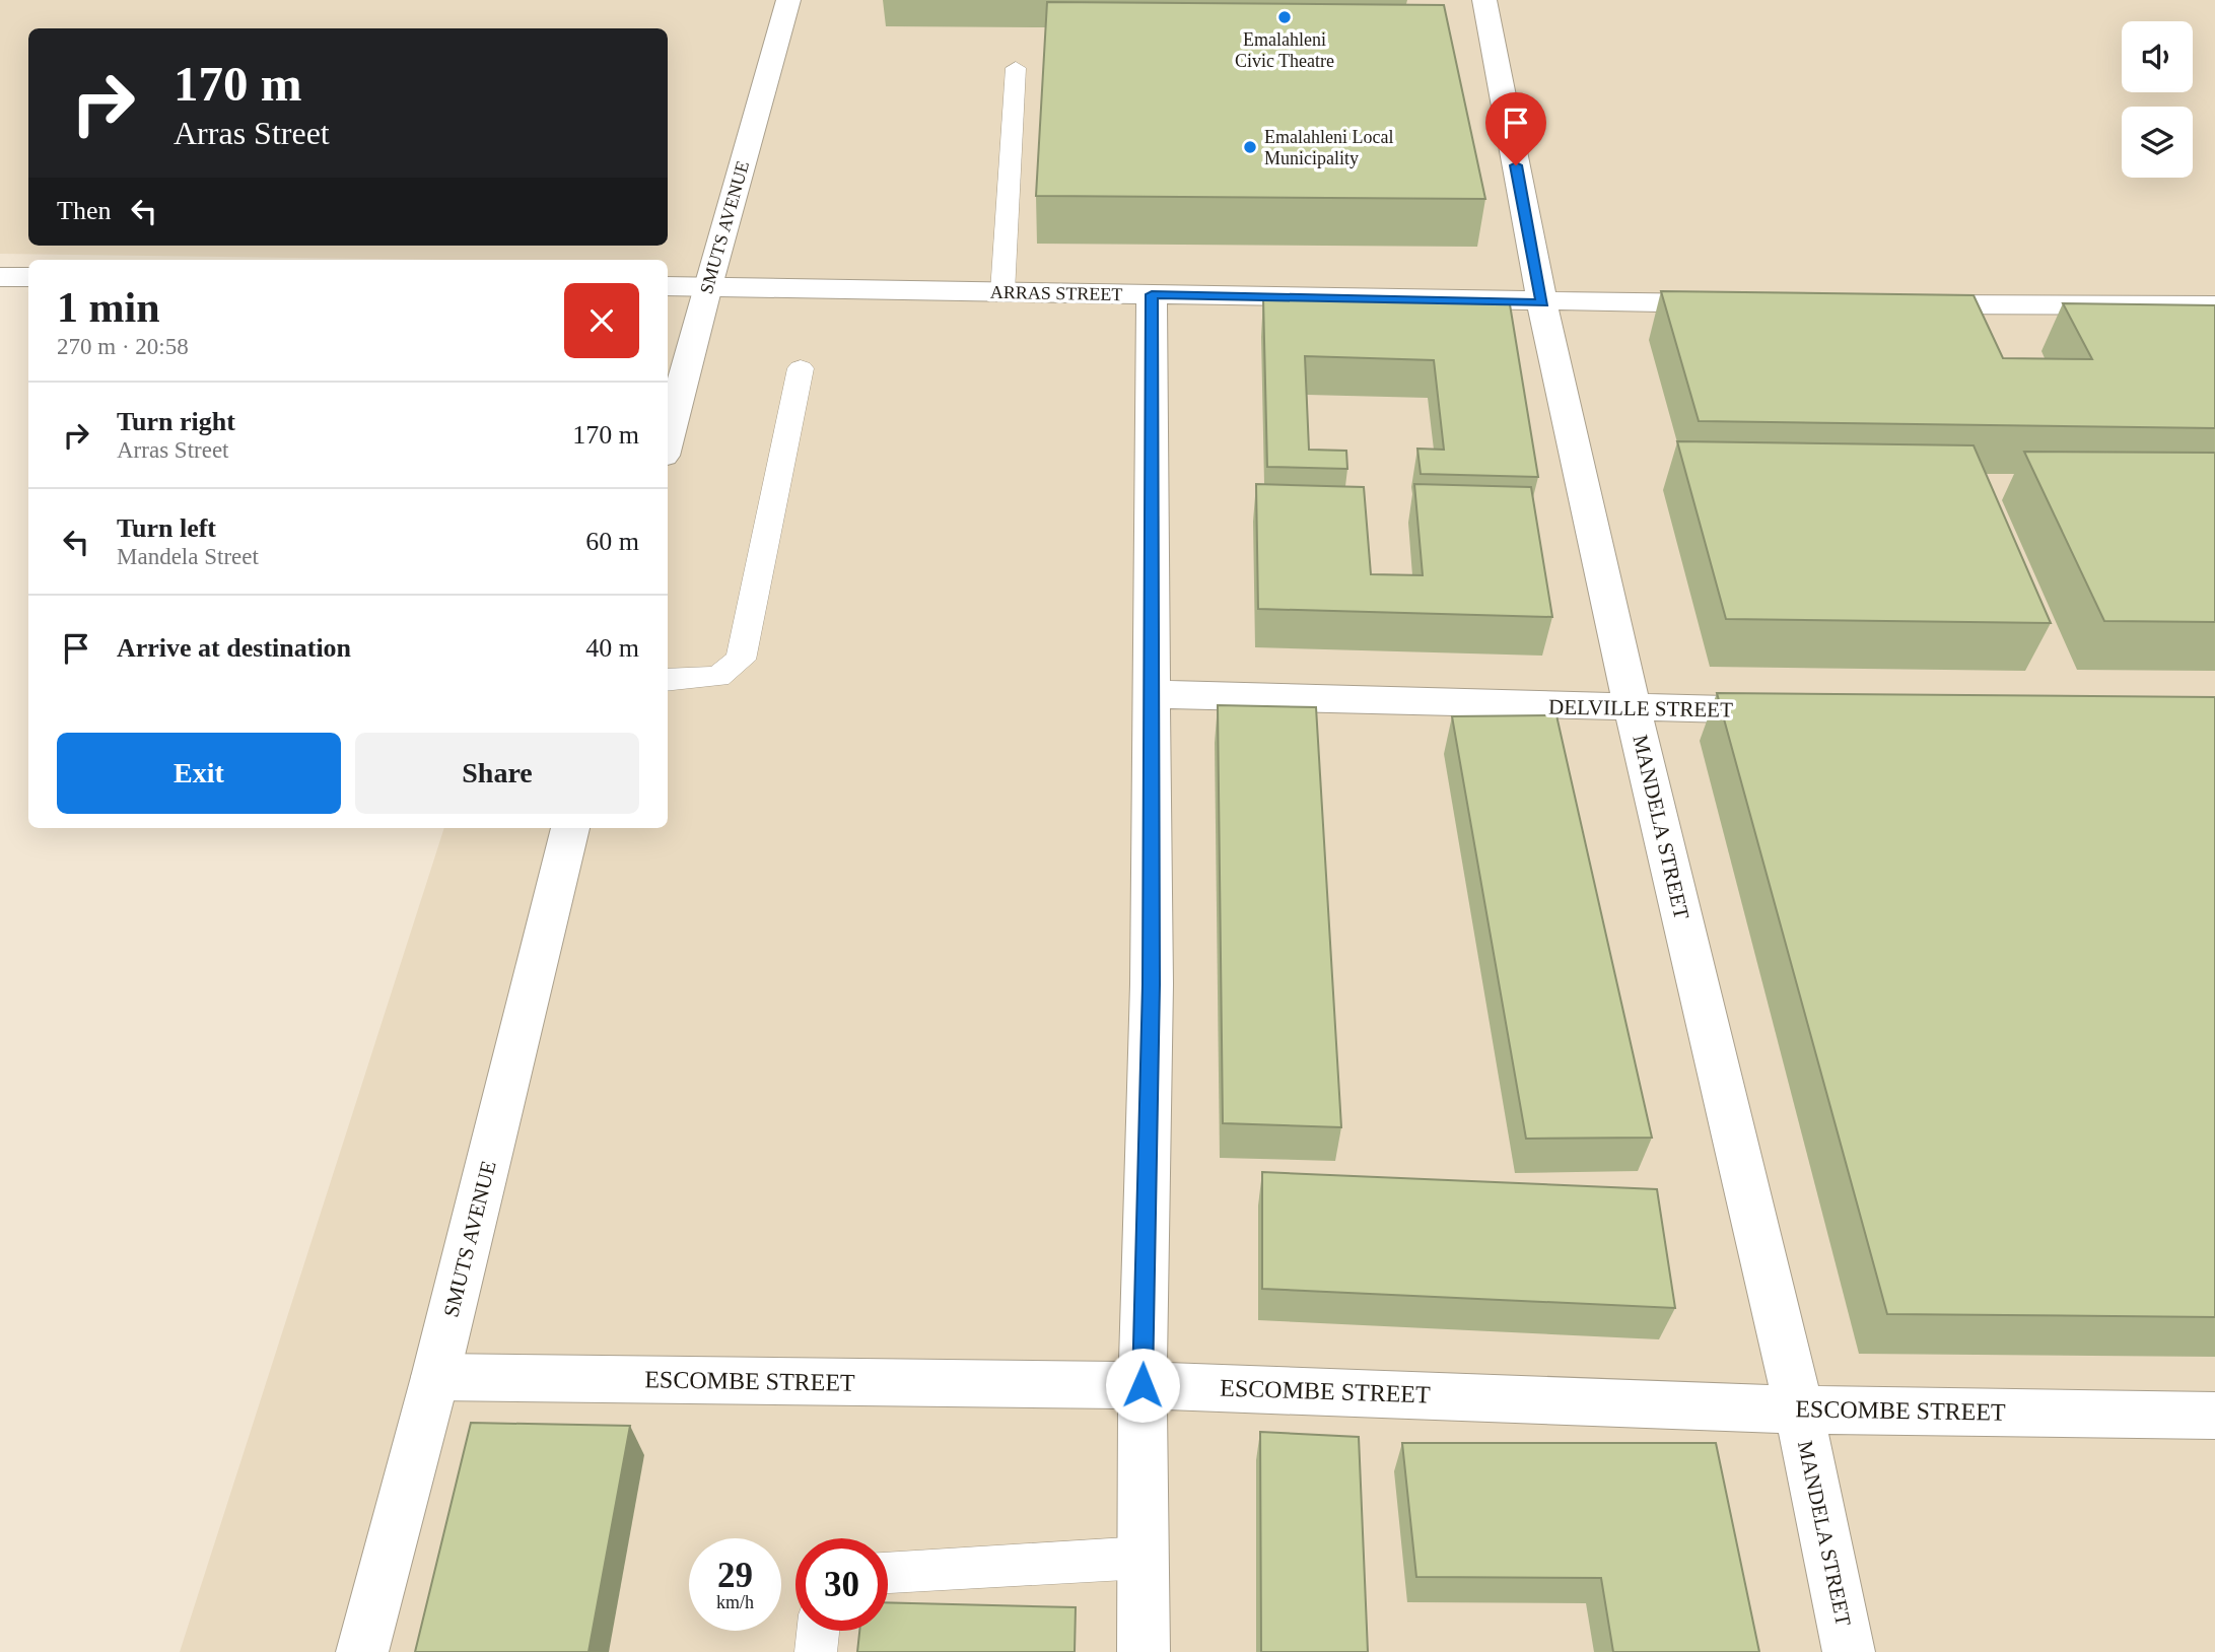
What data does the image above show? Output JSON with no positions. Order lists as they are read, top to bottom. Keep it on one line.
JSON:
{"streets":{"street":["SMUTS AVENUE","ARRAS STREET","DELVILLE STREET","MANDELA STREET","ESCOMBE STREET"]},"crossings":[["SMUTS AVENUE","ARRAS STREET"],["SMUTS AVENUE","ESCOMBE STREET"],["ARRAS STREET","MANDELA STREET"],["DELVILLE STREET","MANDELA STREET"],["MANDELA STREET","ESCOMBE STREET"]],"places":["Emalahleni Civic Theatre","Emalahleni Local Municipality"],"page":{"turn":["170 m","Arras Street"],"then":"Then","heading":["1 min","270 m · 20:58"],"list":[{"name":"Turn right","note":"Arras Street","value":"170 m"},{"name":"Turn left","note":"Mandela Street","value":"60 m"},{"name":"Arrive at destination","value":"40 m"}],"buttons":["Exit","Share"],"speed":"29 km/h","limit":"30"}}
